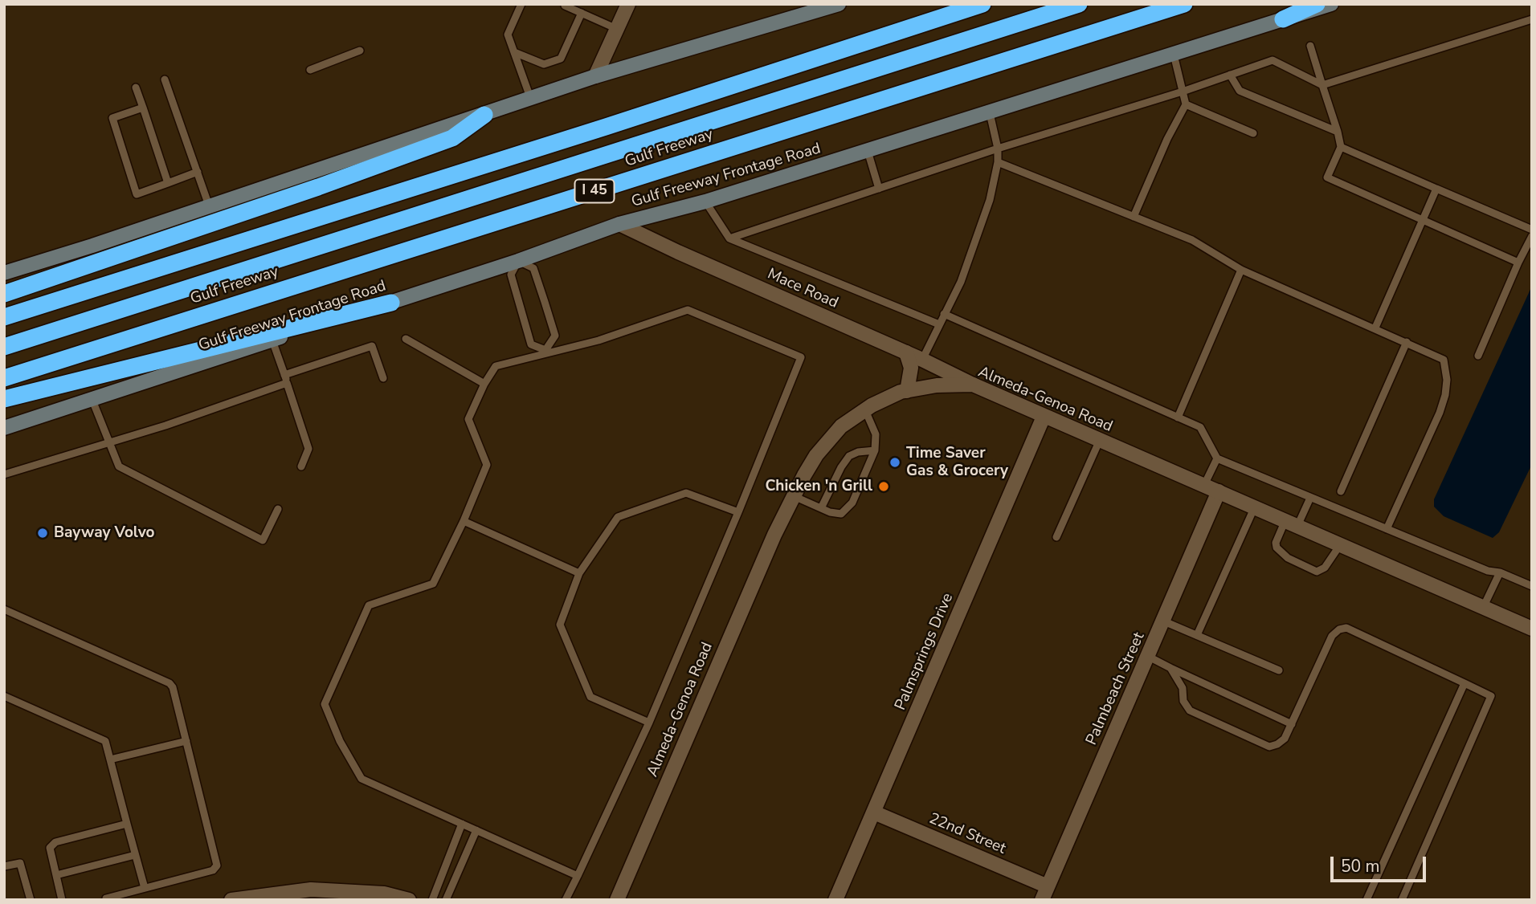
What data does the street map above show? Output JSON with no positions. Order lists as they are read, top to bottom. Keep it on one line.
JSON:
{"streets":{"highway":["Gulf Freeway","I 45"],"main road":["Gulf Freeway Frontage Road"],"street":["Mace Road","Almeda-Genoa Road","Palmsprings Drive","Palmbeach Street","22nd Street"]},"crossings":[["Gulf Freeway Frontage Road","Mace Road"],["Mace Road","Almeda-Genoa Road"],["Almeda-Genoa Road","Palmsprings Drive"],["Almeda-Genoa Road","Palmbeach Street"],["Palmsprings Drive","22nd Street"],["Palmbeach Street","22nd Street"]],"places":["Time Saver Gas & Grocery","Chicken 'n Grill","Bayway Volvo"],"scale_bar":"50 m"}
